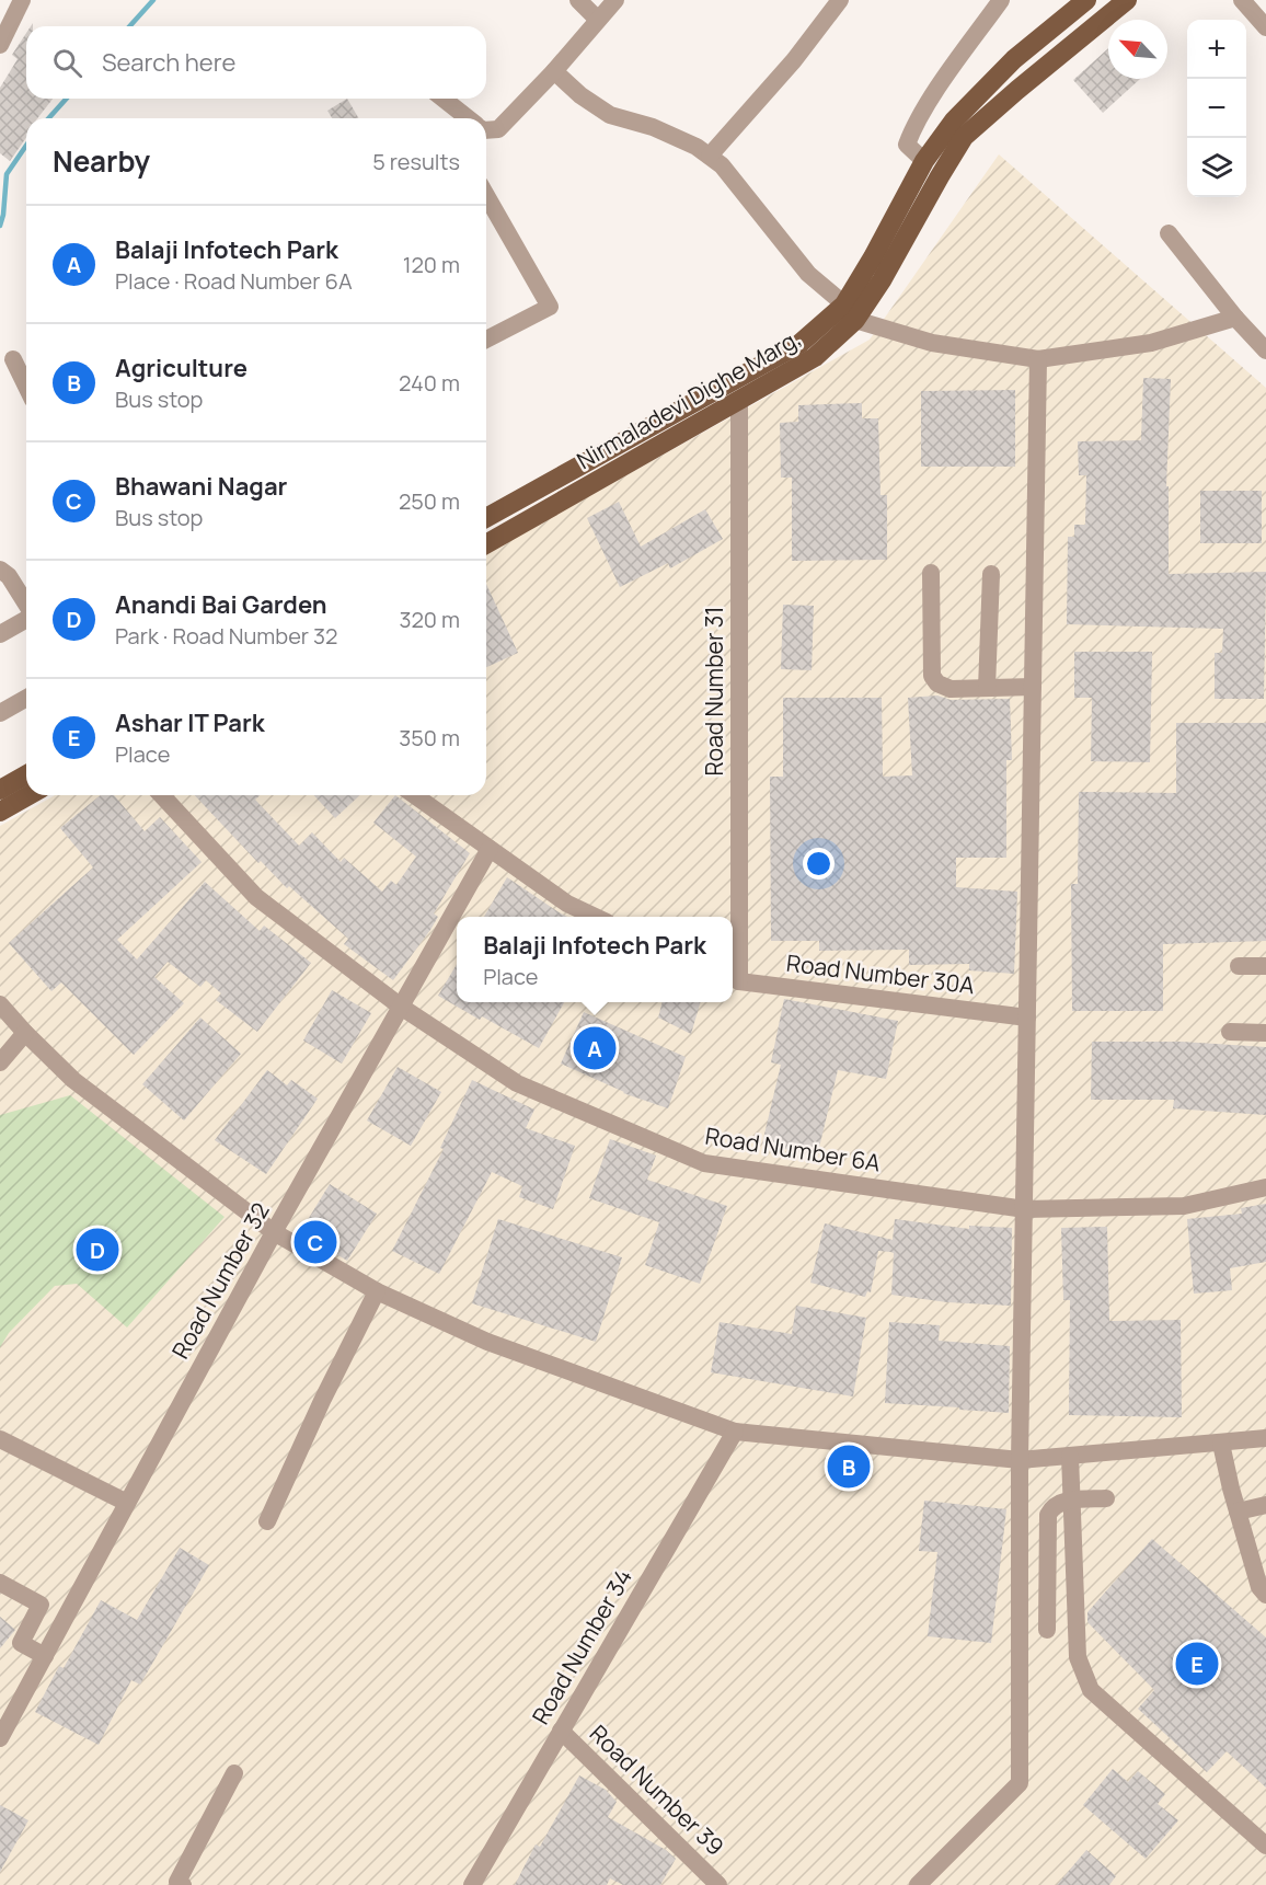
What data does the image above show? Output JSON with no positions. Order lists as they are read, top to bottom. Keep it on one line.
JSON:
{"streets":{"main road":["Nirmaladevi Dighe Marg,"],"street":["Road Number 31","Road Number 30A","Road Number 6A","Road Number 32","Road Number 34","Road Number 39"]},"crossings":[["Nirmaladevi Dighe Marg,","Road Number 31"],["Road Number 31","Road Number 30A"],["Road Number 6A","Road Number 32"],["Road Number 34","Road Number 39"]],"north":"top left","page":{"map_buttons":["+","−"],"search":"Search here","heading":["Nearby","5 results"],"list":[{"mark":"A","name":"Balaji Infotech Park","note":"Place · Road Number 6A","value":"120 m"},{"mark":"B","name":"Agriculture","note":"Bus stop","value":"240 m"},{"mark":"C","name":"Bhawani Nagar","note":"Bus stop","value":"250 m"},{"mark":"D","name":"Anandi Bai Garden","note":"Park · Road Number 32","value":"320 m"},{"mark":"E","name":"Ashar IT Park","note":"Place","value":"350 m"}],"popup":["Balaji Infotech Park","Place"],"pins":["A","C","D","B","E"]}}
